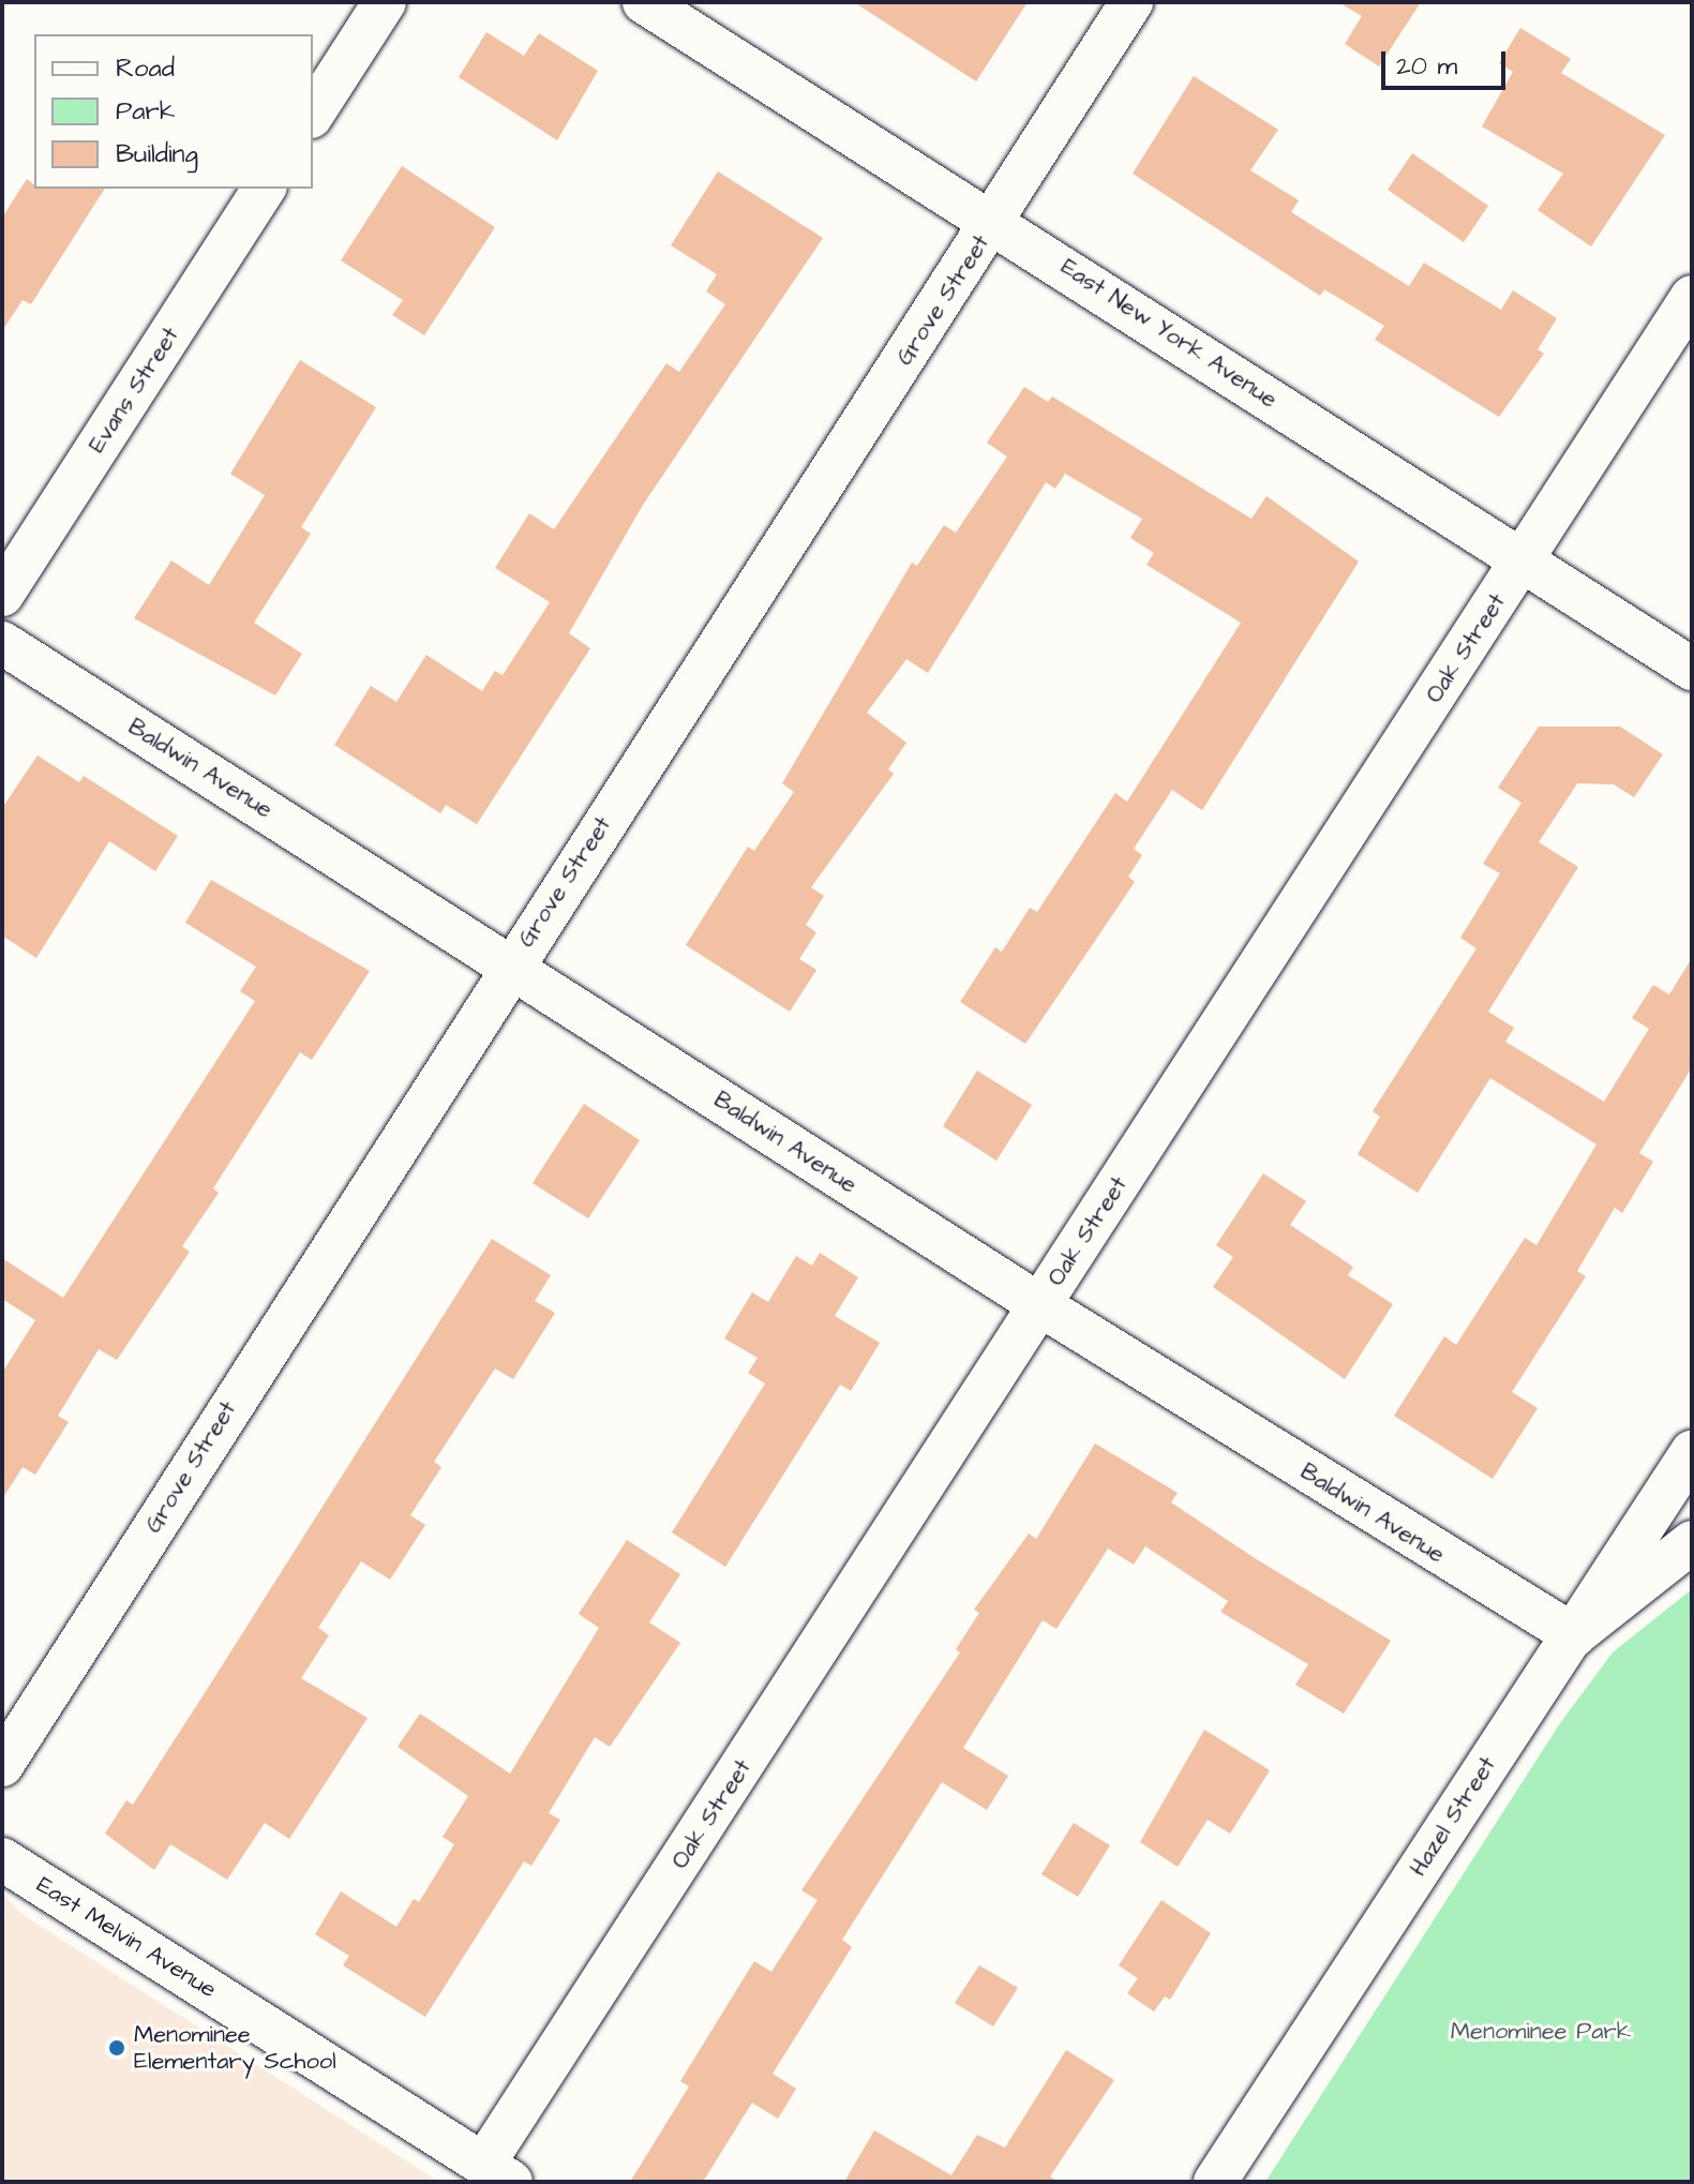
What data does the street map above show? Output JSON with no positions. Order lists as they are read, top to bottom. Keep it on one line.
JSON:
{"streets":{"street":["Grove Street","East New York Avenue","Evans Street","Oak Street","Baldwin Avenue","Hazel Street","East Melvin Avenue"]},"crossings":[["Grove Street","East New York Avenue"],["Grove Street","Baldwin Avenue"],["East New York Avenue","Oak Street"],["Oak Street","Baldwin Avenue"],["Oak Street","East Melvin Avenue"],["Baldwin Avenue","Hazel Street"]],"parks":["Menominee Park"],"places":["Menominee Elementary School"],"legend":["Road","Park","Building"],"scale_bar":"20 m"}
